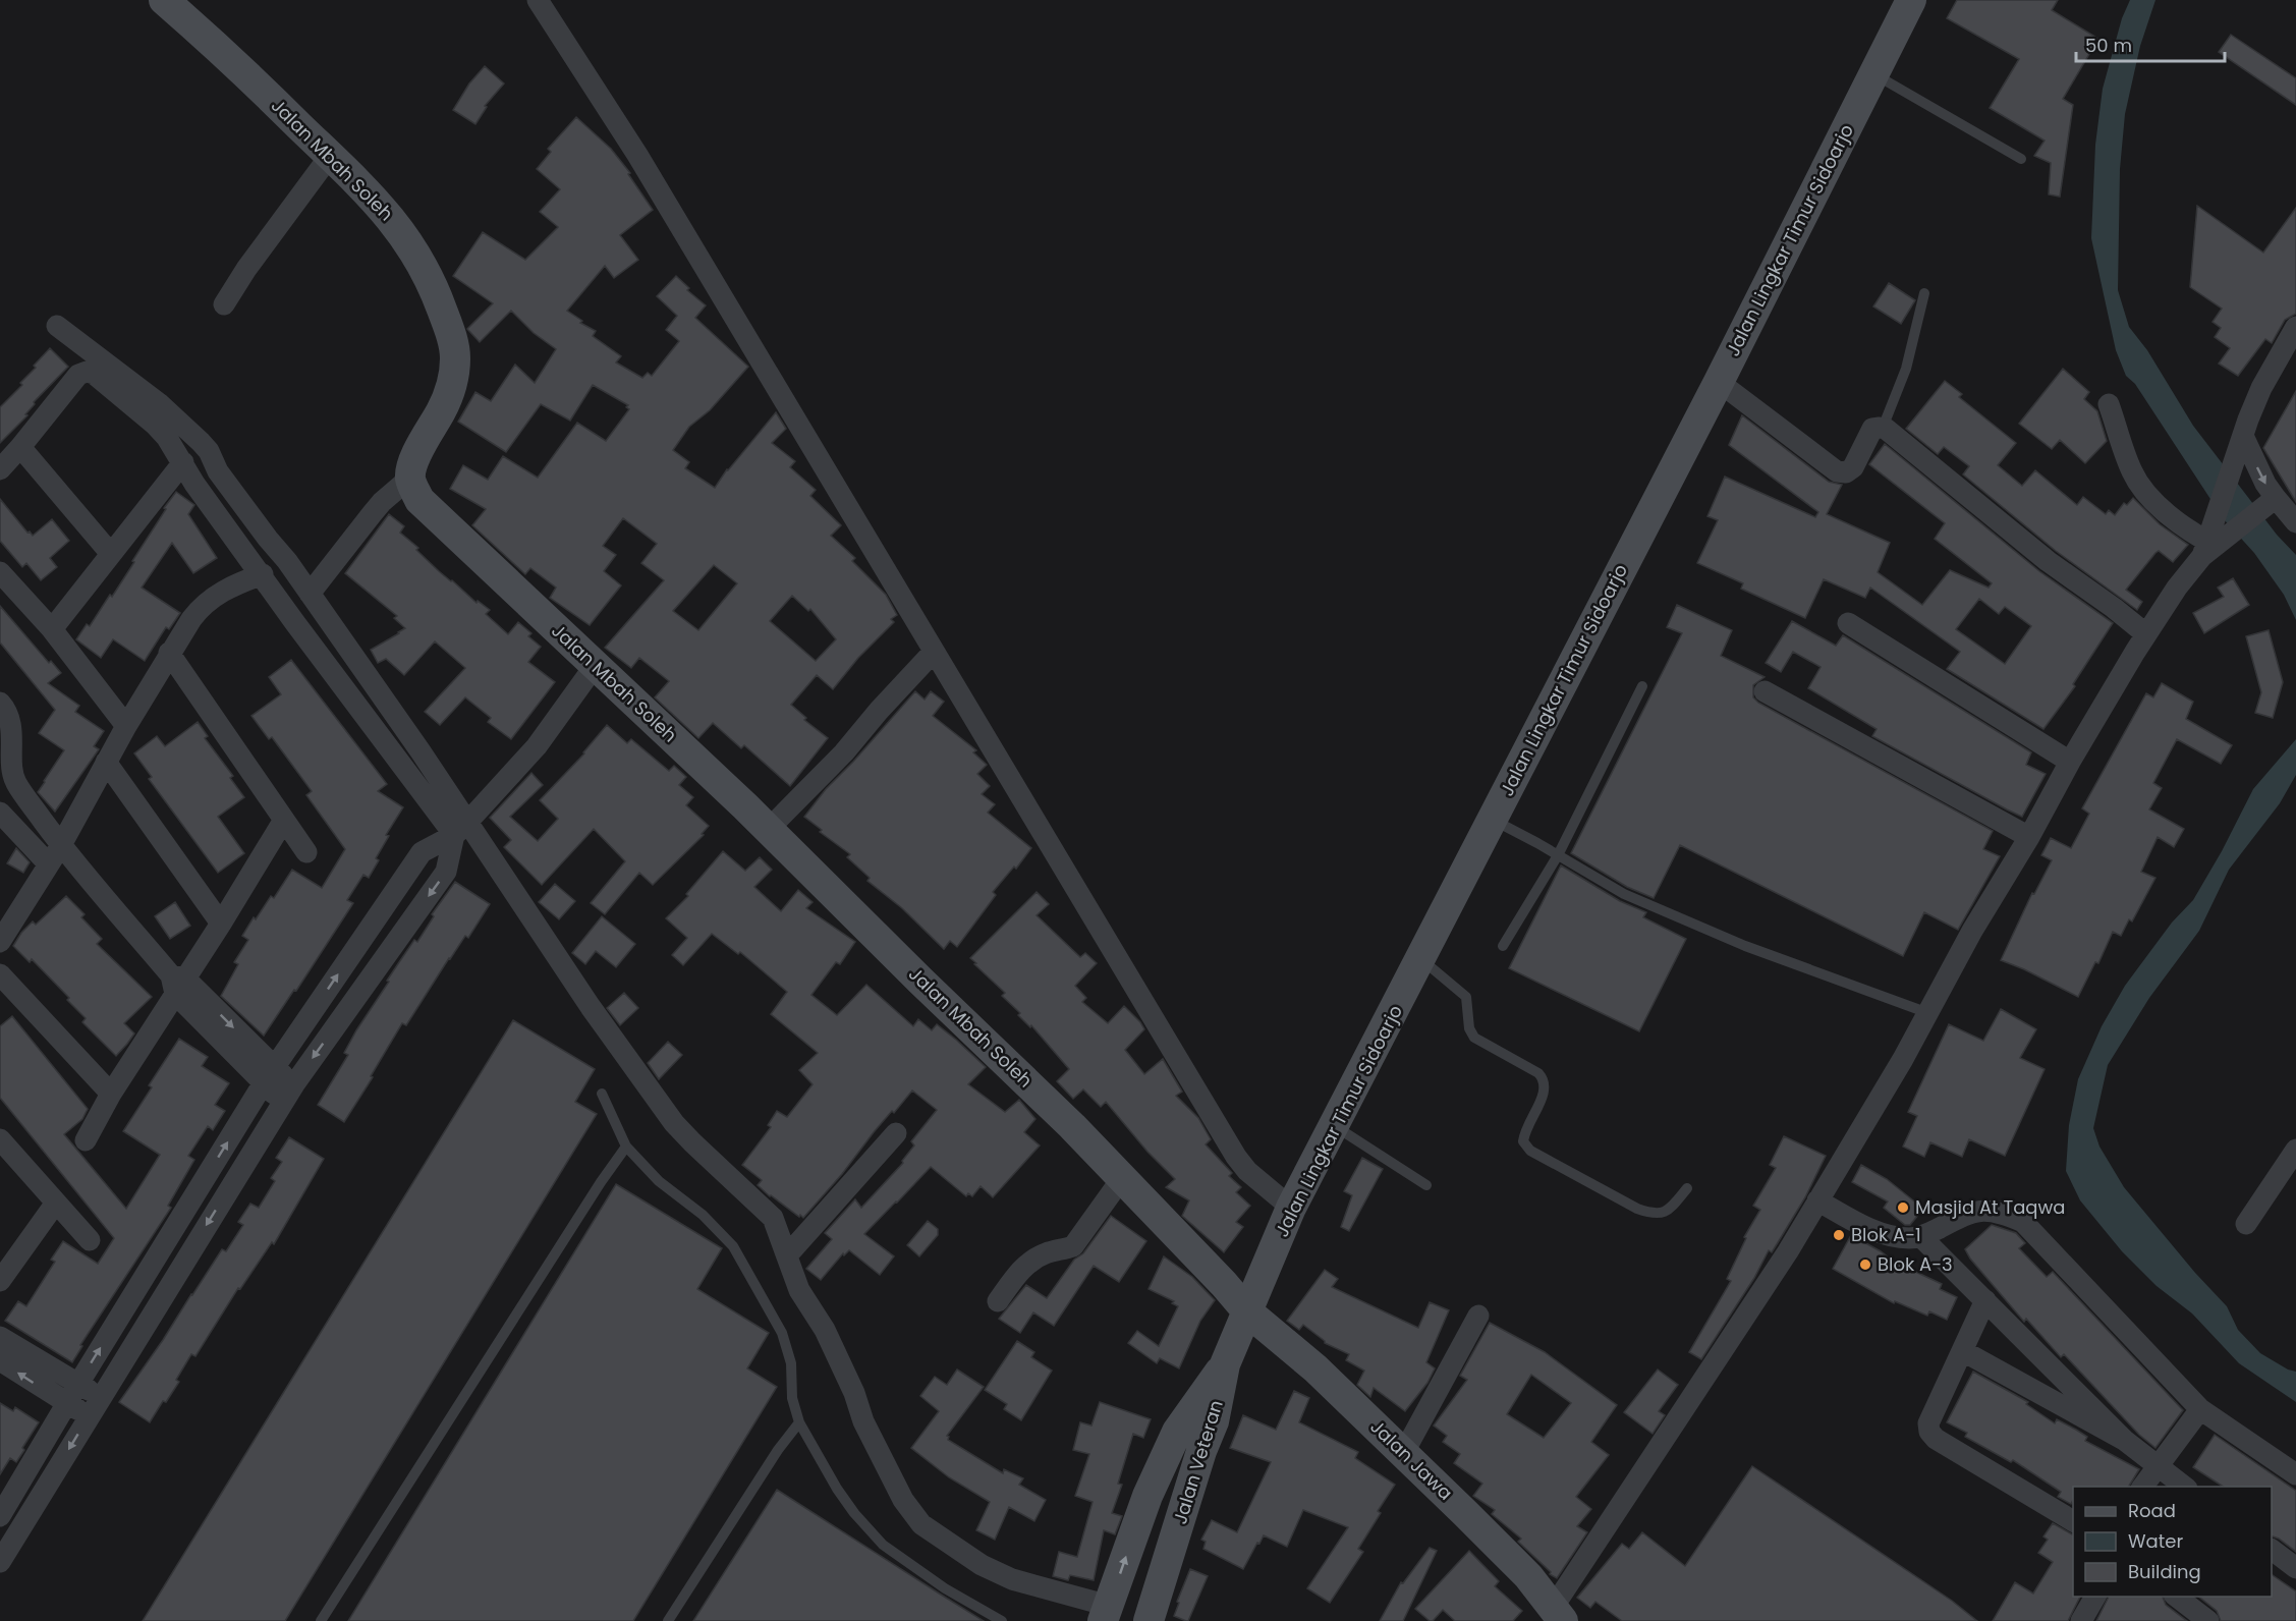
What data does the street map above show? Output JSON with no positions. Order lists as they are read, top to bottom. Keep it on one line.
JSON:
{"streets":{"street":["Jalan Mbah Soleh","Jalan Lingkar Timur Sidoarjo","Jalan Jawa","Jalan Veteran"]},"crossings":[["Jalan Mbah Soleh","Jalan Lingkar Timur Sidoarjo"],["Jalan Mbah Soleh","Jalan Jawa"],["Jalan Lingkar Timur Sidoarjo","Jalan Jawa"],["Jalan Lingkar Timur Sidoarjo","Jalan Veteran"]],"places":["Masjid At Taqwa","Blok A-1","Blok A-3"],"legend":["Road","Water","Building"],"scale_bar":"50 m"}
